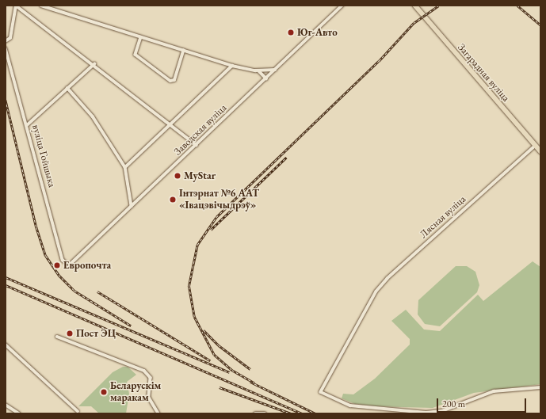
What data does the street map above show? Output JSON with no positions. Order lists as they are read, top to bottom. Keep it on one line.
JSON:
{"streets":{"main road":["Загарадная вуліца"],"street":["Заводская вуліца","вуліца Гойшыка","Лясная вуліца"]},"crossings":[["Загарадная вуліца","Лясная вуліца"],["Заводская вуліца","вуліца Гойшыка"]],"places":["Юг-Авто","MyStar","Інтэрнат №6 ААТ «Івацэвічыдрэў»","Европочта","Пост ЭЦ","Беларускім маракам"],"scale_bar":"200 m"}
